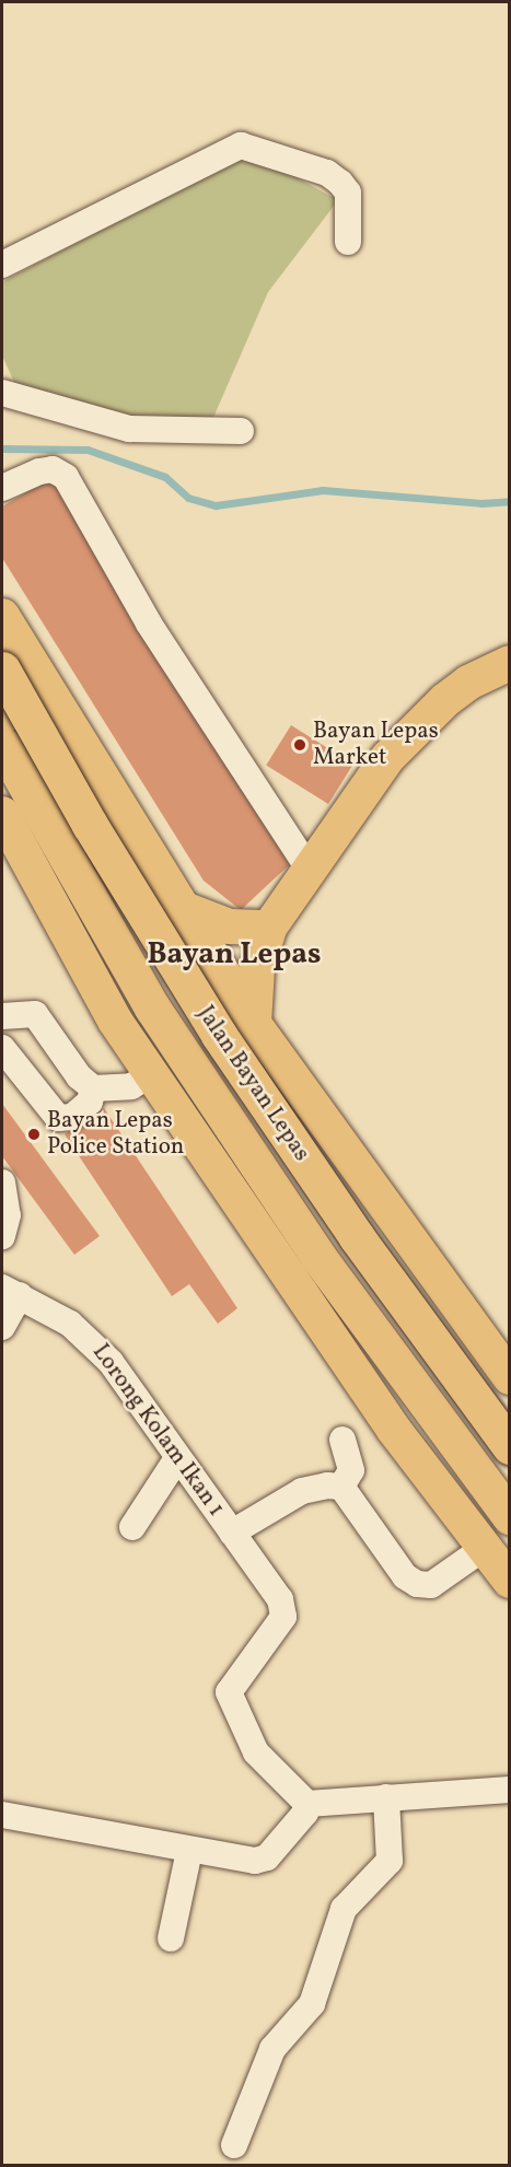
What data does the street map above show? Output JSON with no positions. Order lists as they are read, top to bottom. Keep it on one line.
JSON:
{"streets":{"highway":["Jalan Bayan Lepas"],"street":["Lorong Kolam Ikan 1"]},"districts":["Bayan Lepas"],"places":["Bayan Lepas Market","Bayan Lepas Police Station"]}
